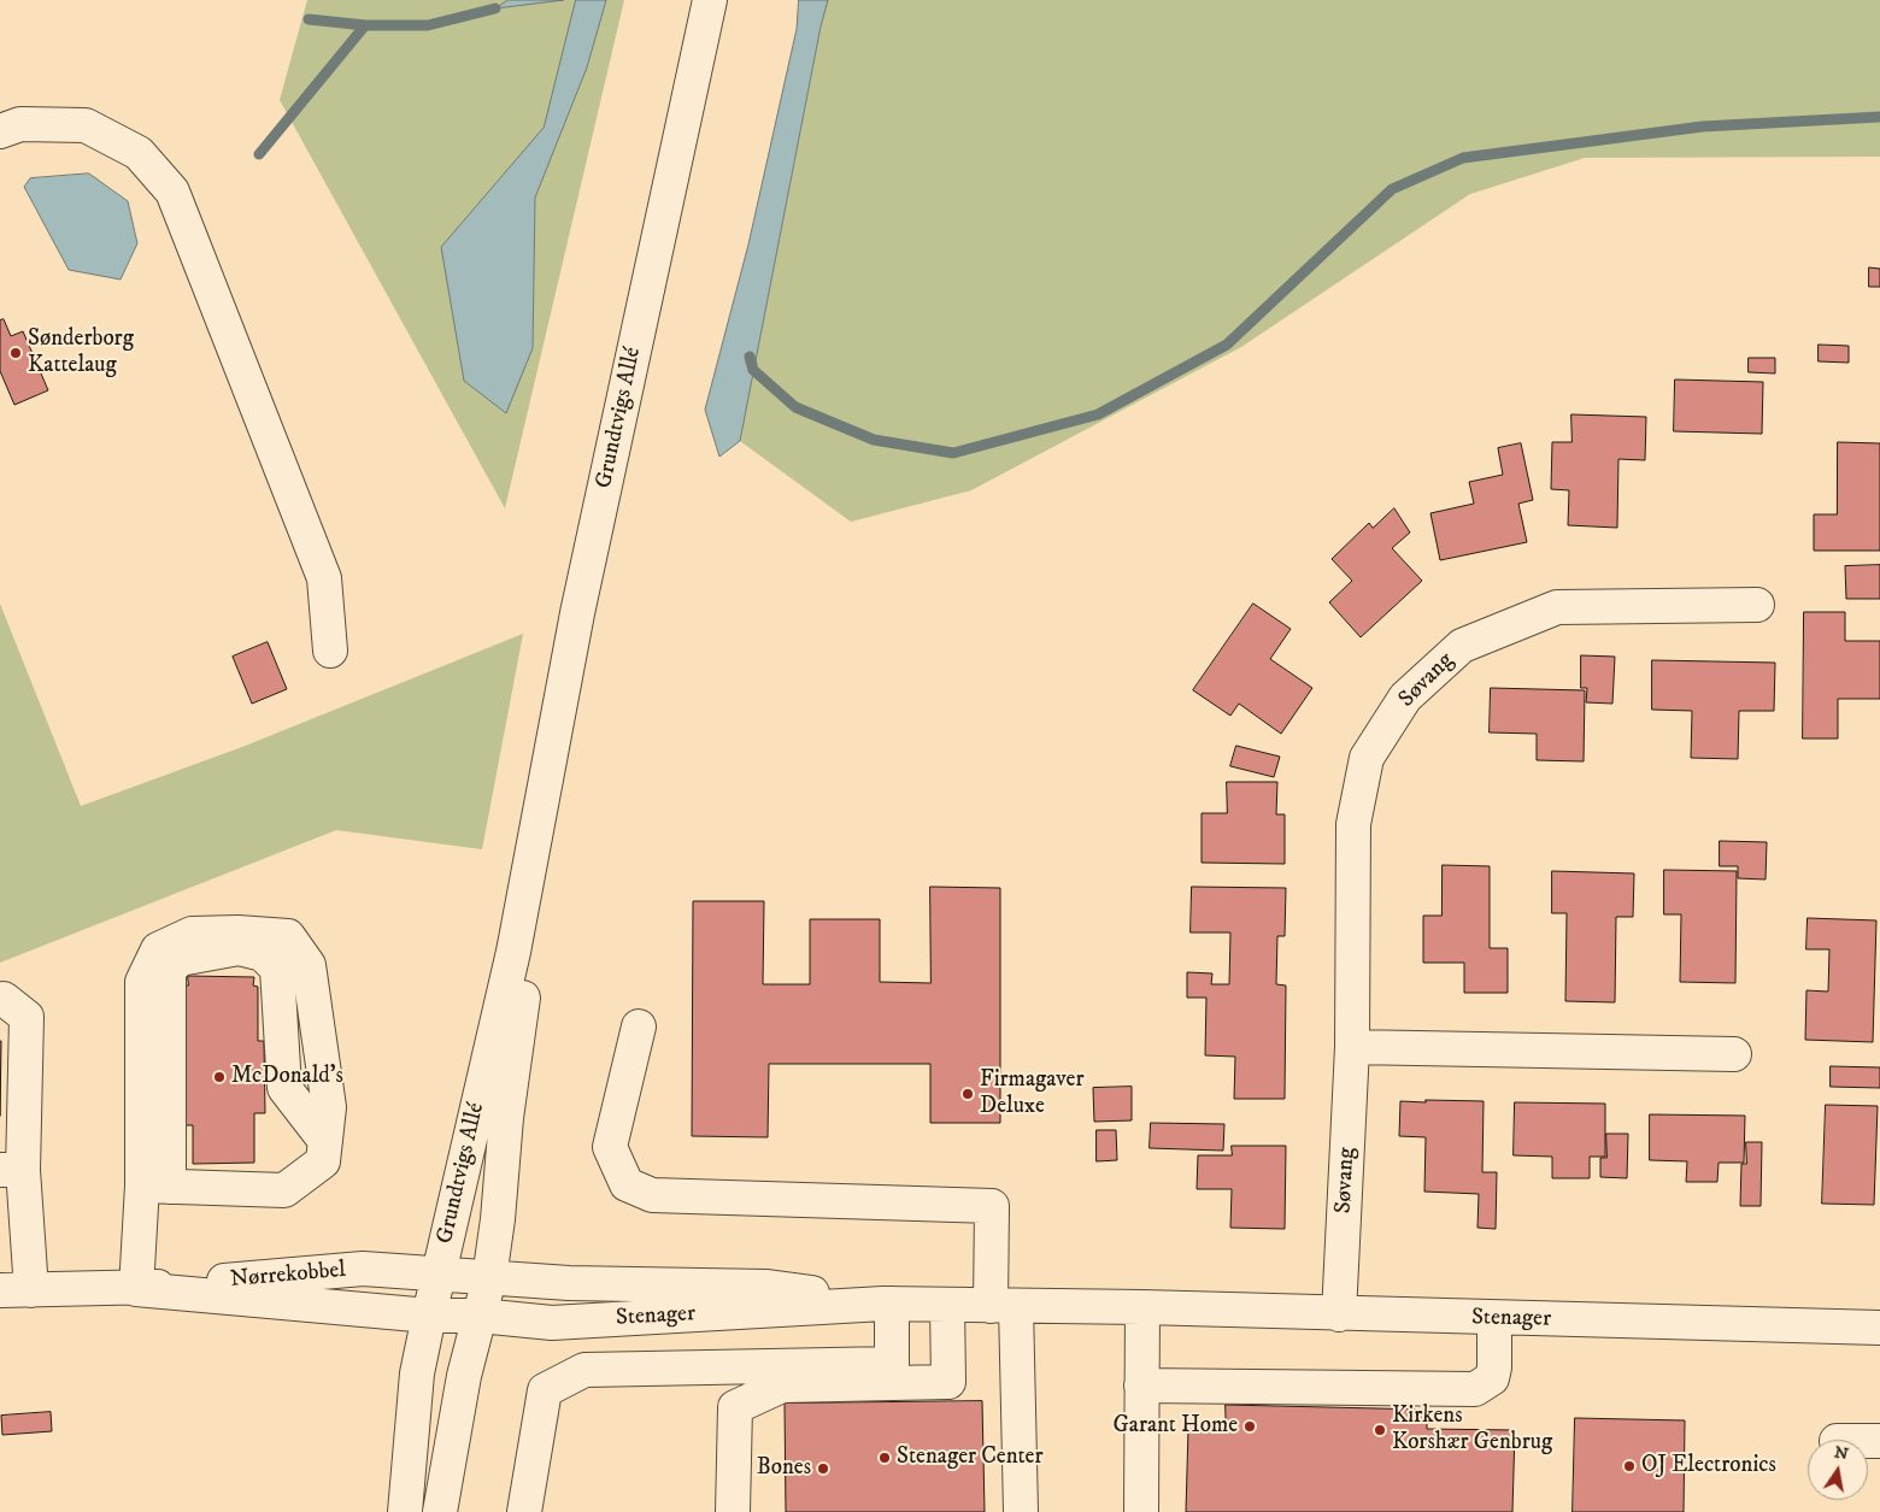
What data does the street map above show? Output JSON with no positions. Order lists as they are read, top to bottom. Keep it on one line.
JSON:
{"streets":{"street":["Grundtvigs Allé","Søvang","Nørrekobbel","Stenager"]},"crossings":[["Grundtvigs Allé","Nørrekobbel"],["Grundtvigs Allé","Stenager"],["Søvang","Stenager"],["Nørrekobbel","Stenager"]],"places":["Sønderborg Kattelaug","McDonald's","Firmagaver Deluxe","Garant Home","Kirkens Korshær Genbrug","Stenager Center","OJ Electronics","Bones"],"north":"top"}
